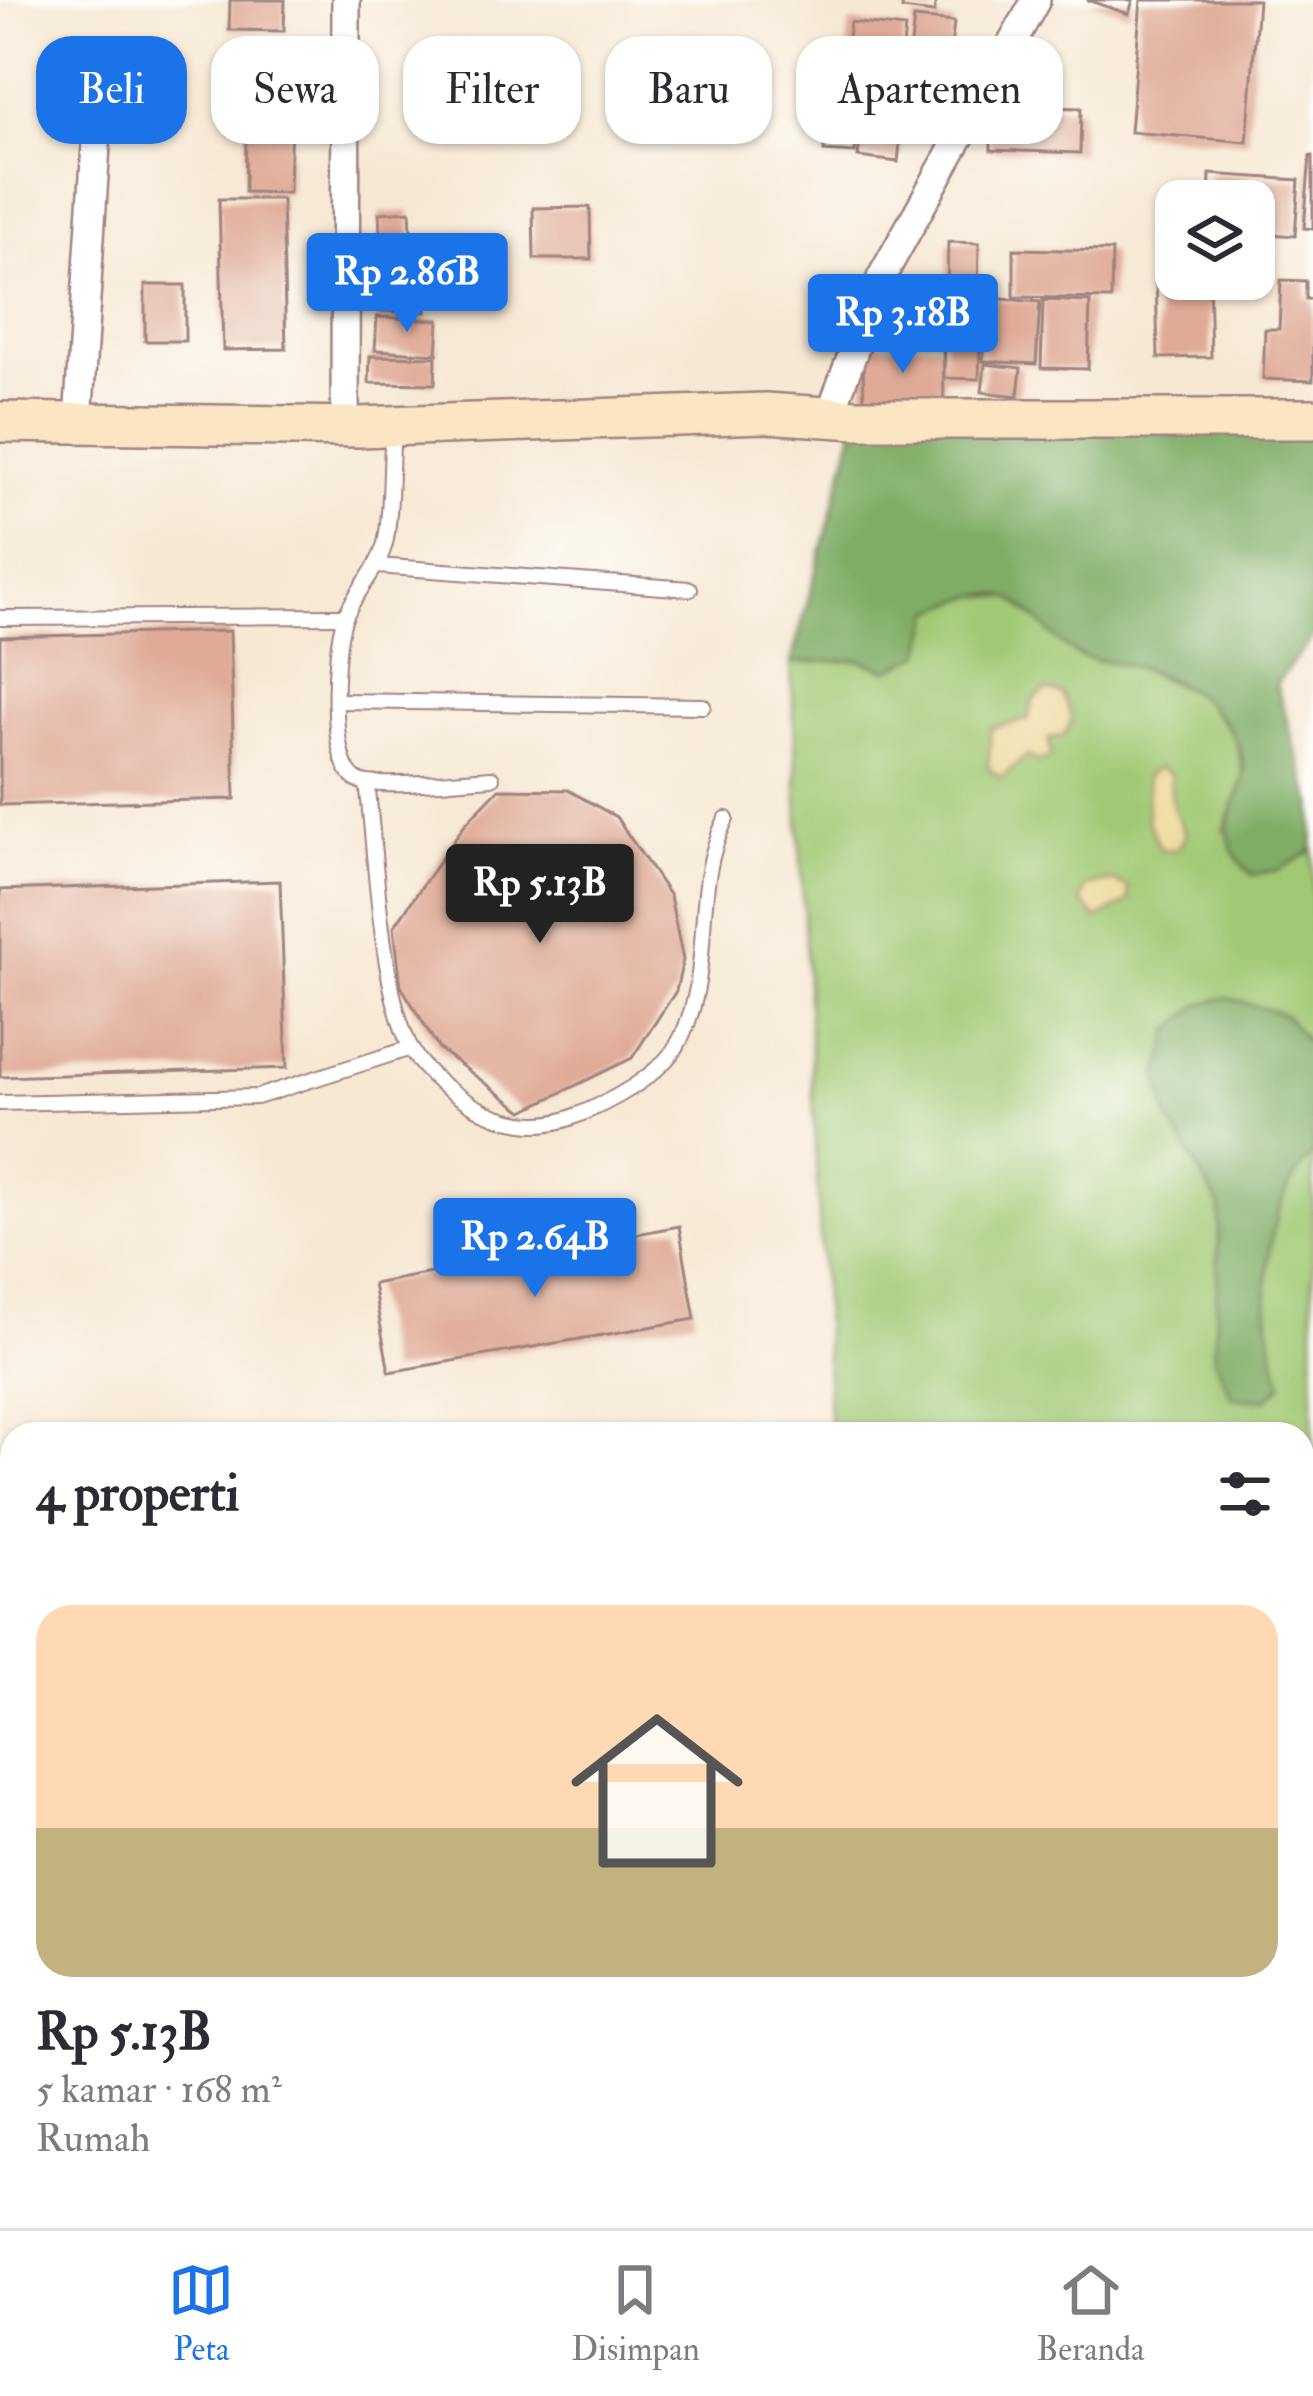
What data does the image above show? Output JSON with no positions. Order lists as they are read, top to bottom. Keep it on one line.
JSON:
{"page":{"chip":["Beli","Sewa","Filter","Baru","Apartemen"],"price":["Rp 2.86B","Rp 3.18B","Rp 5.13B","Rp 2.64B"],"heading":"4 properti","list":[{"name":"Rp 5.13B","note":"5 kamar · 168 m² · Rumah"}],"tabs":["Peta","Disimpan","Beranda"]}}
